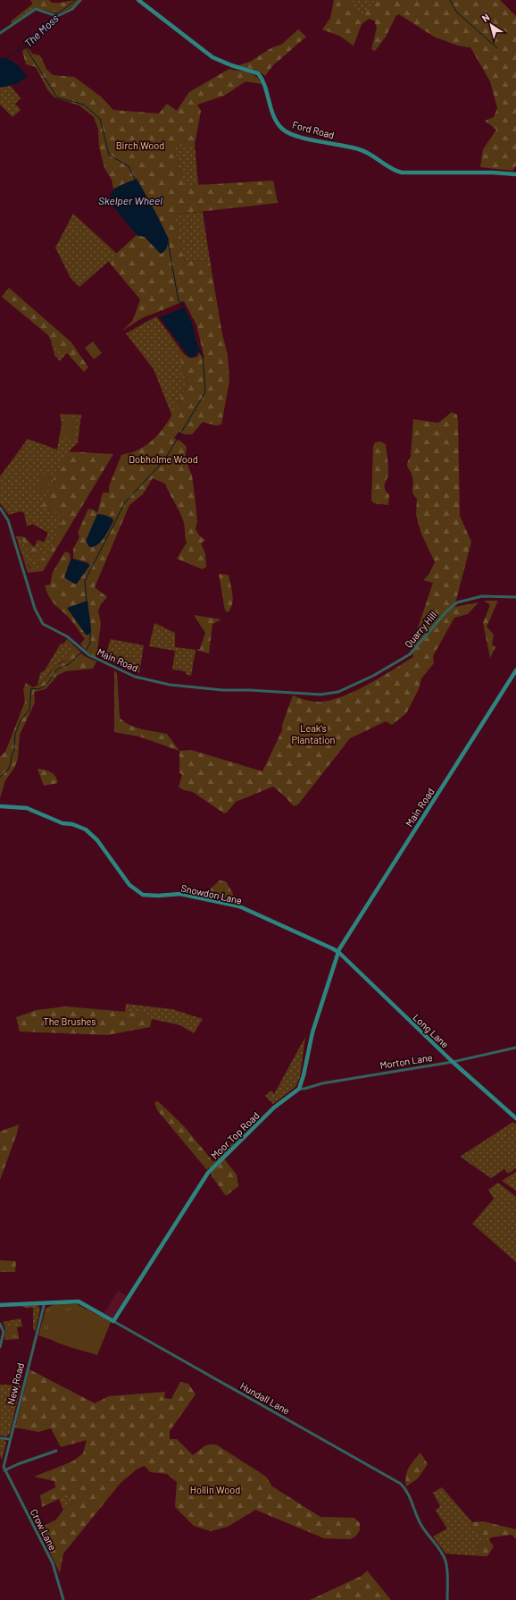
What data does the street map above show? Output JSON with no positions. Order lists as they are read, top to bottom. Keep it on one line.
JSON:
{"streets":{"street":["Ford Road","Quarry Hill","Main Road","Snowdon Lane","Long Lane","Morton Lane","Moor Top Road","New Road","Hundall Lane","Crow Lane"]},"crossings":[["Quarry Hill","Main Road"],["Main Road","Snowdon Lane"],["Main Road","Long Lane"],["Snowdon Lane","Long Lane"],["Long Lane","Morton Lane"],["Morton Lane","Moor Top Road"],["Moor Top Road","Hundall Lane"],["New Road","Hundall Lane"],["New Road","Crow Lane"]],"water":["The Moss","Skelper Wheel"],"parks":["Birch Wood","Dobholme Wood","Leak's Plantation","The Brushes","Hollin Wood"],"north":"top left"}
